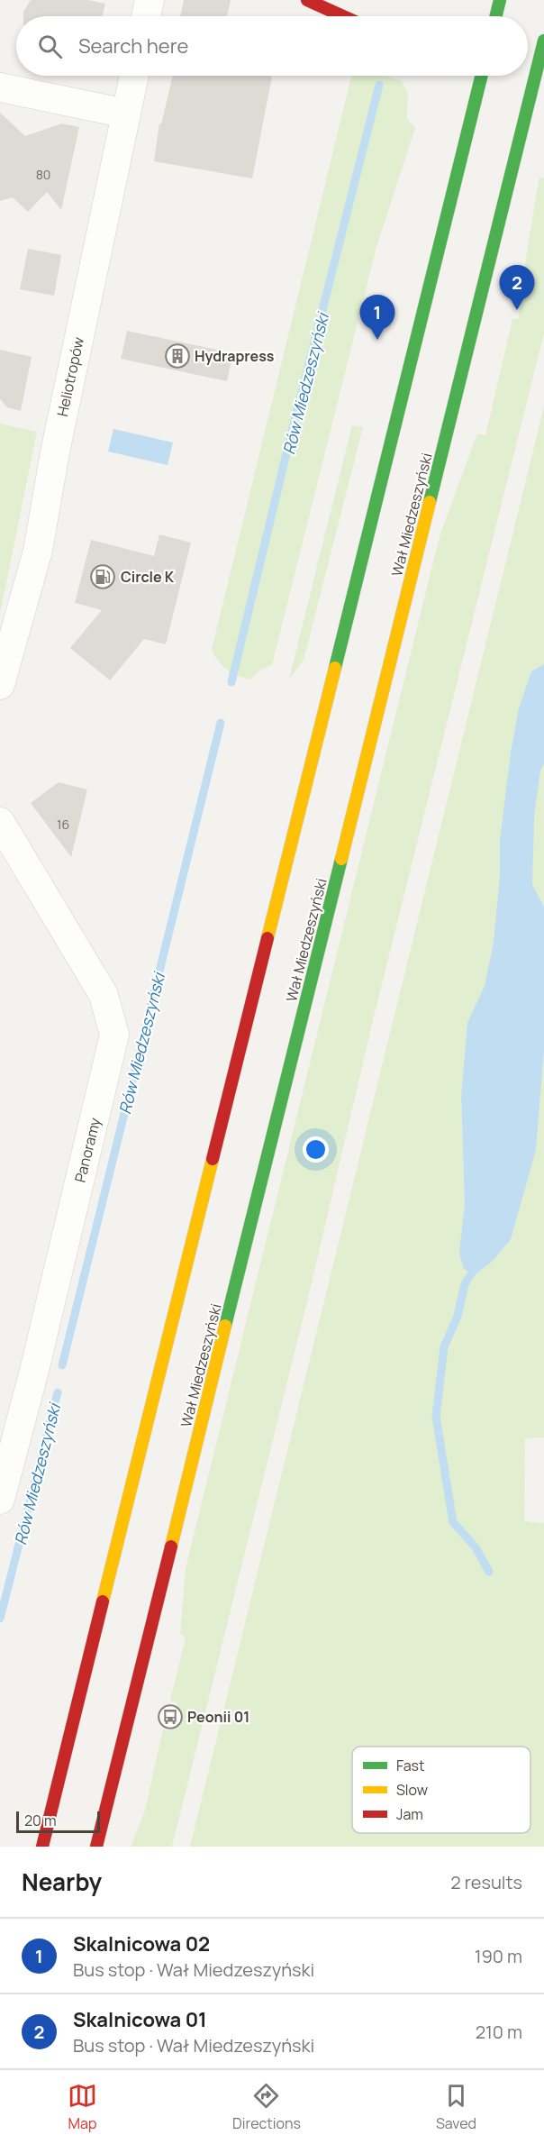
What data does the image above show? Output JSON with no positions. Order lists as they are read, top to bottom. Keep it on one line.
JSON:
{"streets":{"main road":["Wał Miedzeszyński"],"street":["Heliotropów","Panoramy"]},"water":["Rów Miedzeszyński"],"places":{"building":["Hydrapress"],"fuel station":["Circle K"],"bus stop":["Peonii 01"]},"house_numbers":["80","16"],"legend":["Fast","Slow","Jam"],"scale_bar":"20 m","page":{"search":"Search here","pins":["2","1"],"scale":"20 m","heading":["Nearby","2 results"],"list":[{"mark":"1","name":"Skalnicowa 02","note":"Bus stop · Wał Miedzeszyński","value":"190 m"},{"mark":"2","name":"Skalnicowa 01","note":"Bus stop · Wał Miedzeszyński","value":"210 m"}],"nav":["Map","Directions","Saved"]}}
